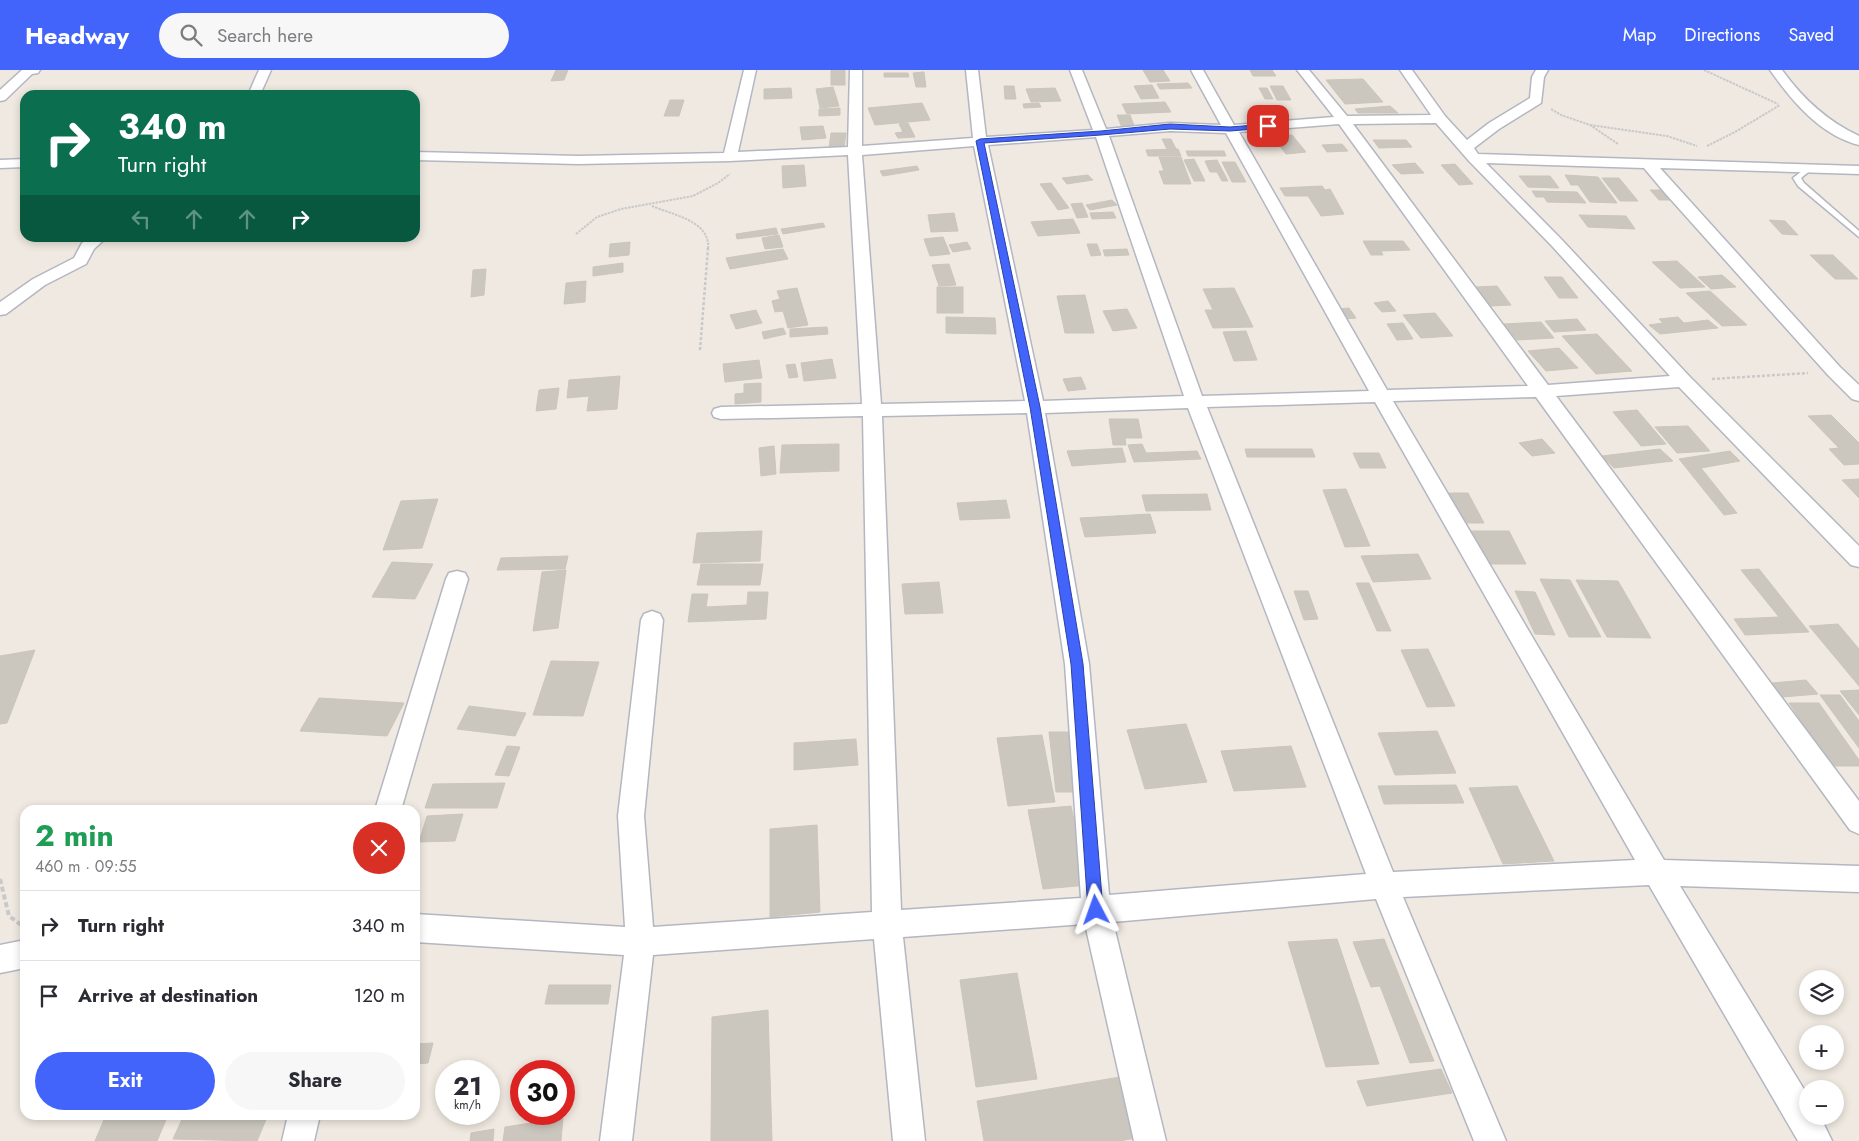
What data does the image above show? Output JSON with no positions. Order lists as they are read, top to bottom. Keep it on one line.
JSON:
{"page":{"header":"Headway","search":"Search here","nav":["Map","Directions","Saved"],"turn":["340 m","Turn right"],"heading":["2 min","460 m · 09:55"],"list":[{"name":"Turn right","value":"340 m"},{"name":"Arrive at destination","value":"120 m"}],"map_buttons":["+","−"],"buttons":["Exit","Share"],"speed":"21 km/h","limit":"30"}}
